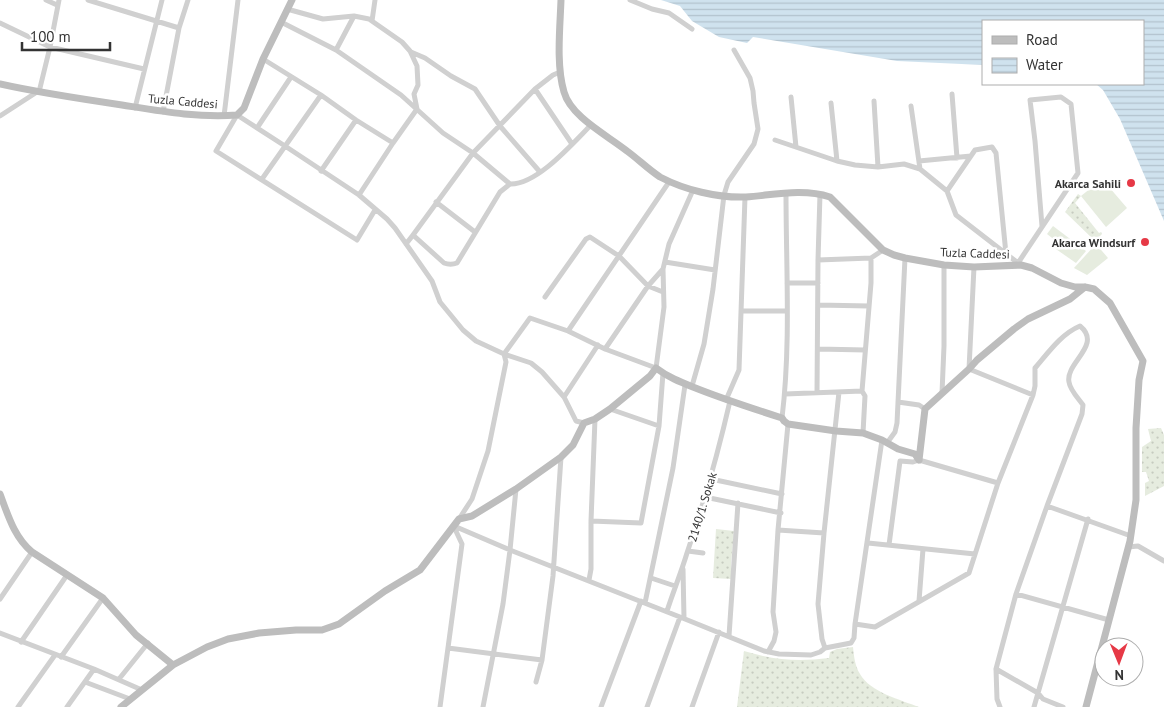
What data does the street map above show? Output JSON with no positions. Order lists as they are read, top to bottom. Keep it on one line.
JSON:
{"streets":{"main road":["Tuzla Caddesi"],"street":["2140/1. Sokak"]},"places":["Akarca Sahili","Akarca Windsurf"],"legend":["Road","Water"],"scale_bar":"100 m","north":"bottom"}
